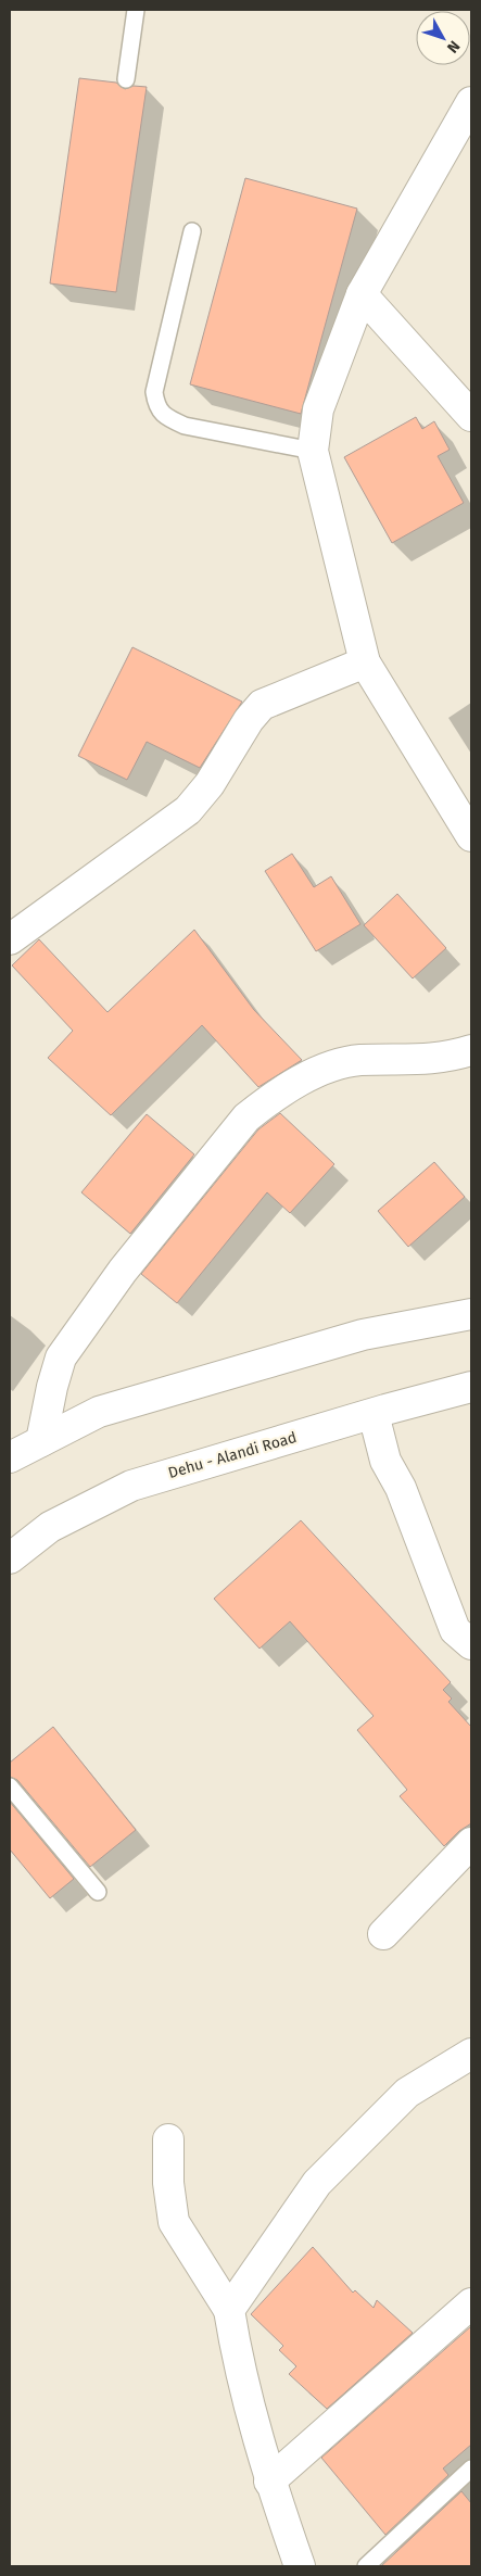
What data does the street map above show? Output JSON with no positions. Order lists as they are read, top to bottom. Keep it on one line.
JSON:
{"streets":{"street":["Dehu - Alandi Road"]},"north":"bottom right"}
